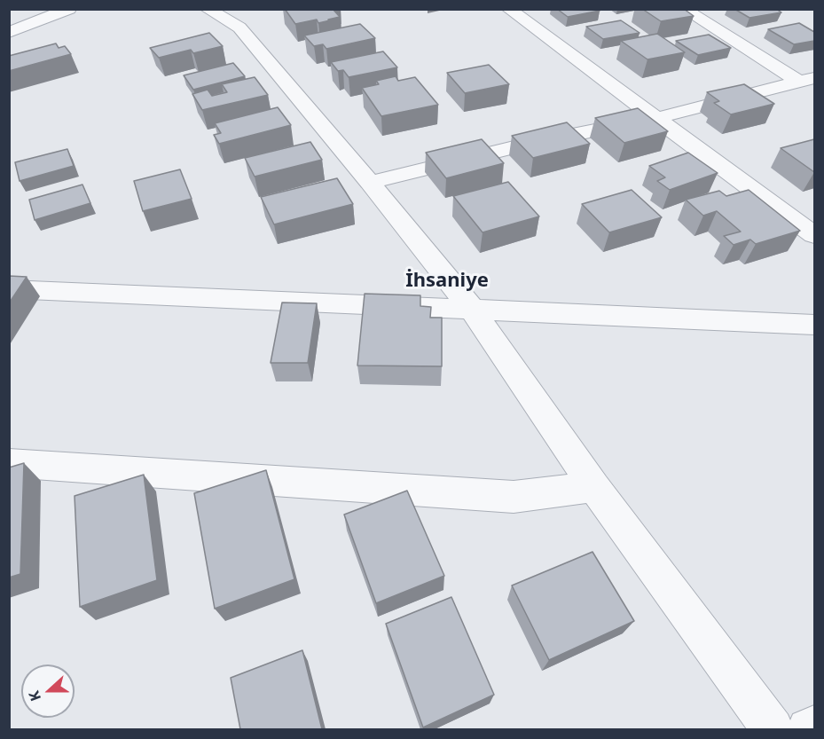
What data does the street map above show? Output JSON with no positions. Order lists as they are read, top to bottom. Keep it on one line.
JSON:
{"districts":["İhsaniye"],"north":"left"}
